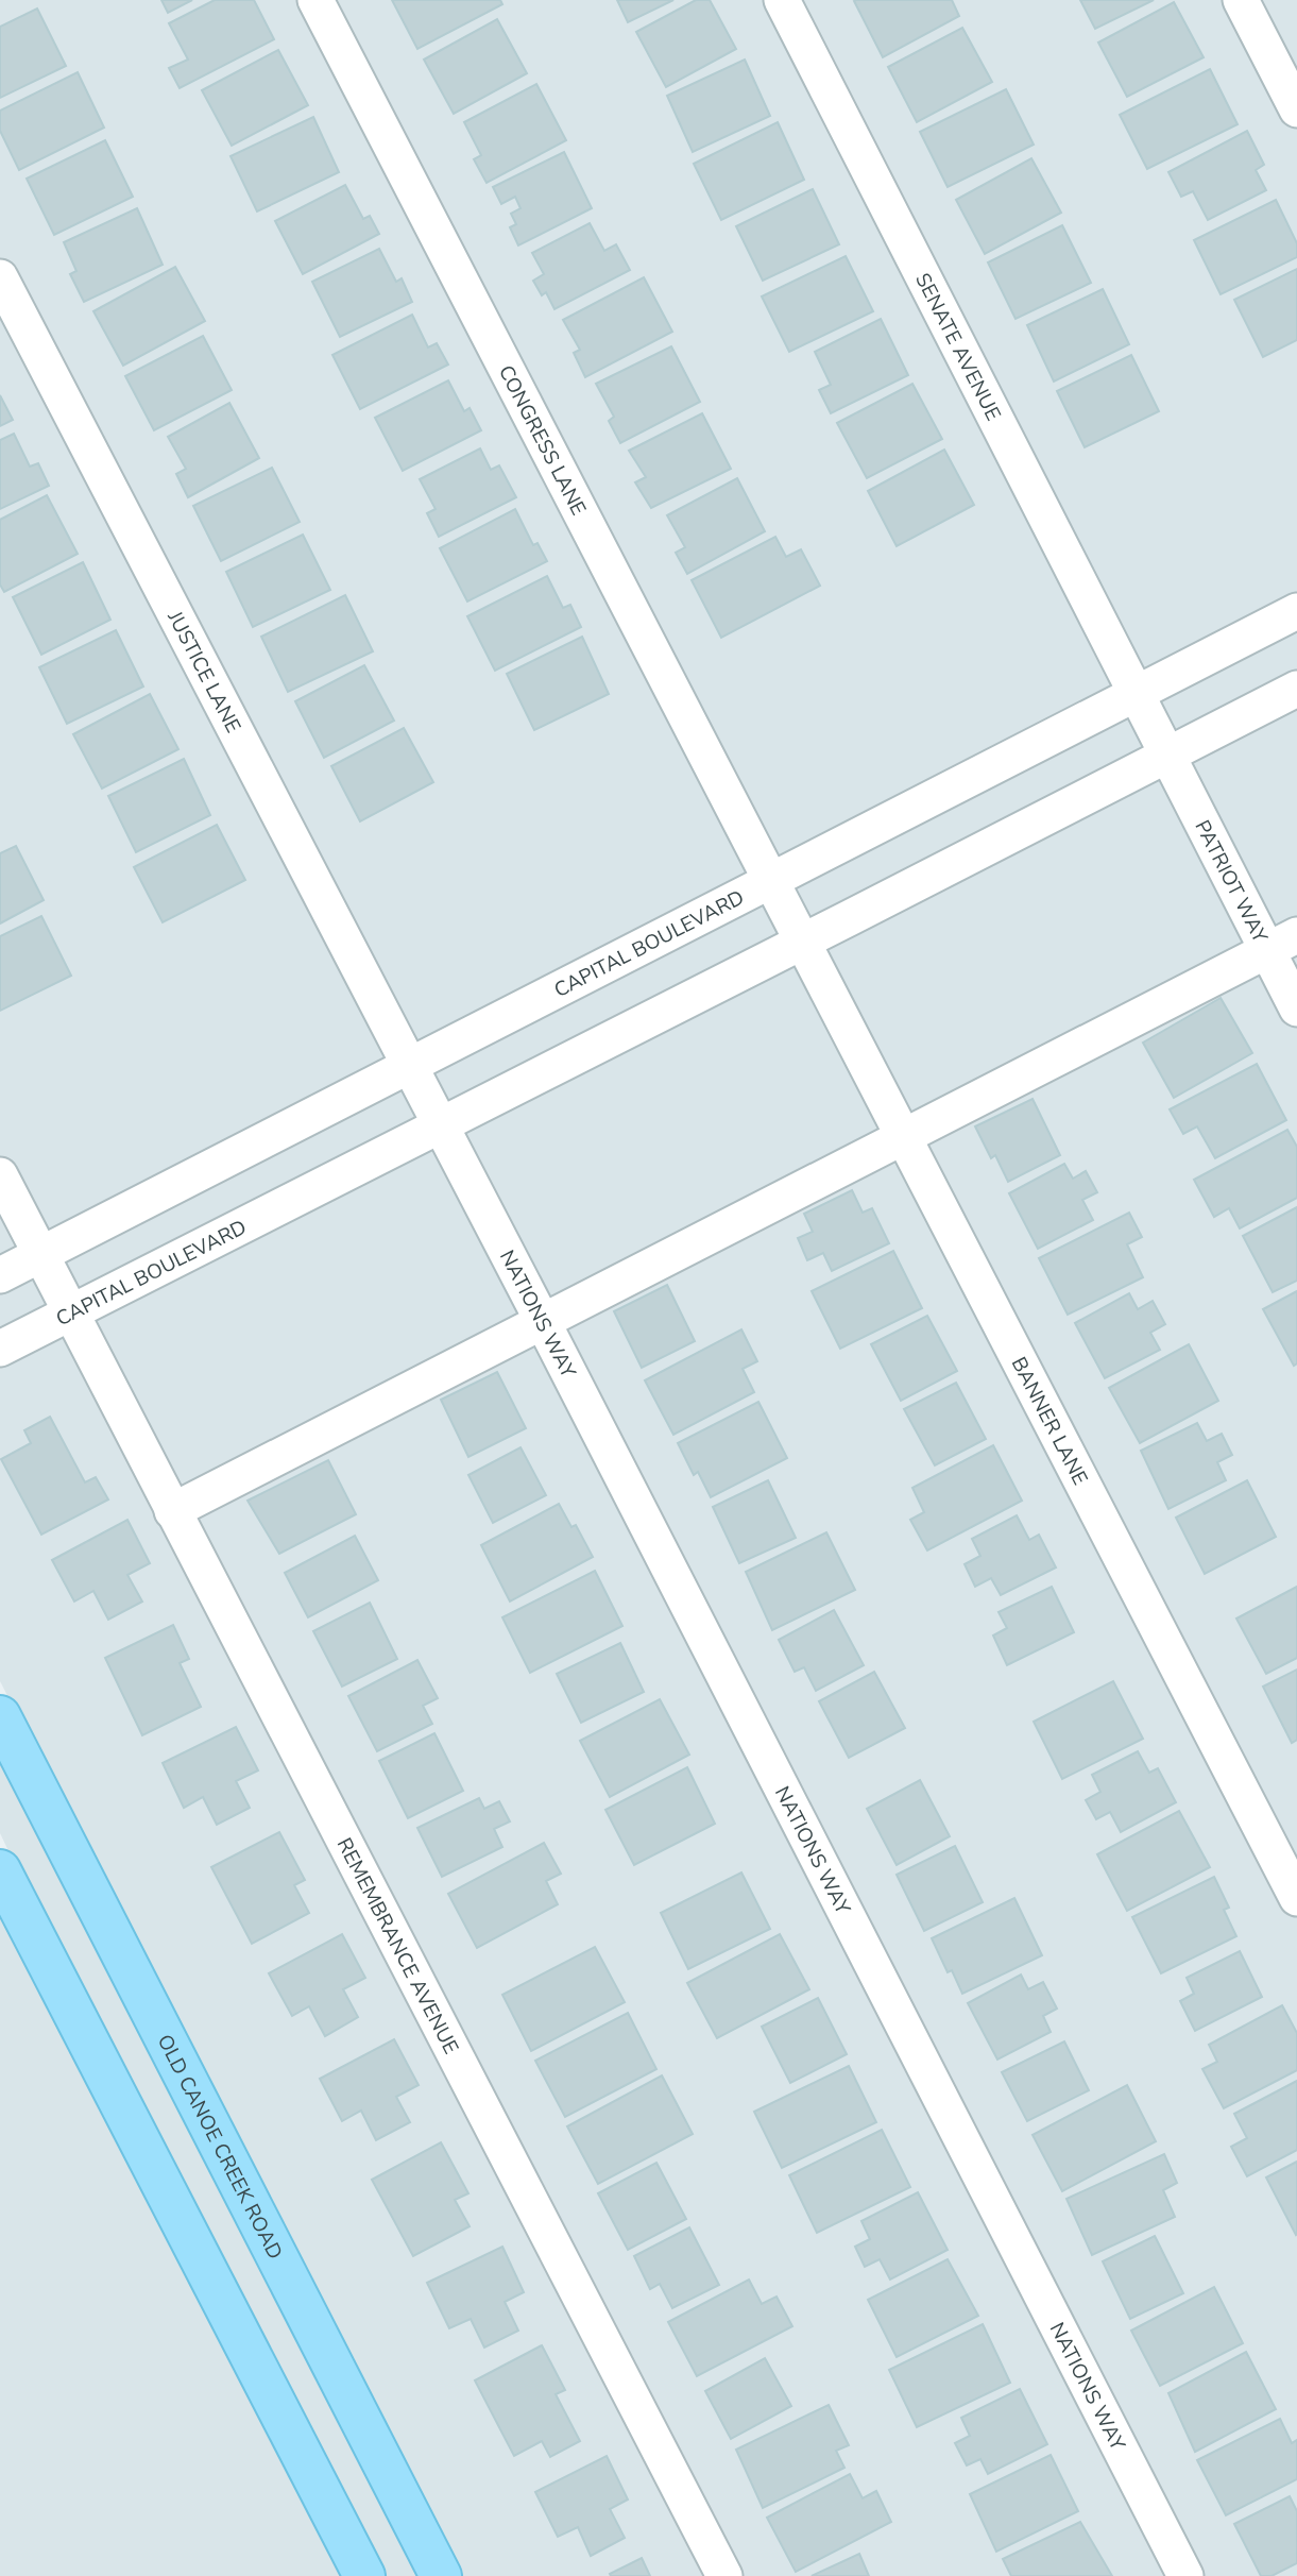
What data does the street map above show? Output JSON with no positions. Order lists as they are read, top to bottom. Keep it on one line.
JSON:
{"streets":{"main road":["OLD CANOE CREEK ROAD"],"street":["SENATE AVENUE","CONGRESS LANE","JUSTICE LANE","PATRIOT WAY","CAPITAL BOULEVARD","NATIONS WAY","BANNER LANE","REMEMBRANCE AVENUE"]},"crossings":[["SENATE AVENUE","PATRIOT WAY"],["SENATE AVENUE","CAPITAL BOULEVARD"],["CONGRESS LANE","CAPITAL BOULEVARD"],["CONGRESS LANE","BANNER LANE"],["JUSTICE LANE","CAPITAL BOULEVARD"],["JUSTICE LANE","NATIONS WAY"],["PATRIOT WAY","CAPITAL BOULEVARD"],["CAPITAL BOULEVARD","NATIONS WAY"],["CAPITAL BOULEVARD","BANNER LANE"],["CAPITAL BOULEVARD","REMEMBRANCE AVENUE"]]}
